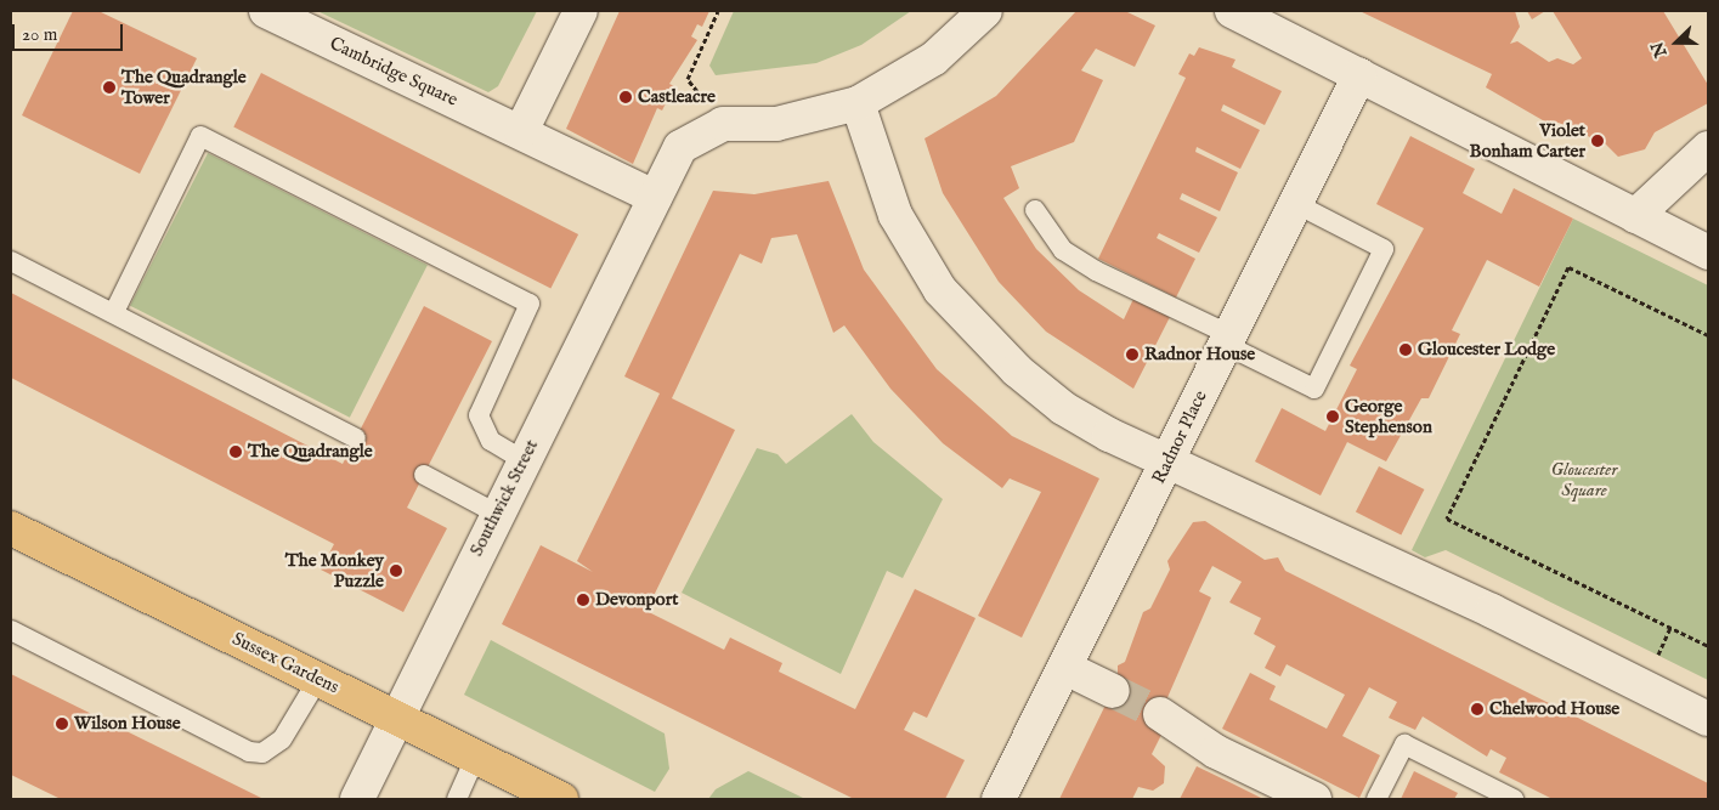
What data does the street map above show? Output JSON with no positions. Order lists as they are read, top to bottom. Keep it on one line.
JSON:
{"streets":{"main road":["Sussex Gardens"],"street":["Cambridge Square","Radnor Place","Southwick Street"]},"crossings":[["Cambridge Square","Southwick Street"],["Southwick Street","Sussex Gardens"]],"parks":["Gloucester Square"],"places":["The Quadrangle Tower","Castleacre","Violet Bonham Carter","Gloucester Lodge","Radnor House","George Stephenson","The Quadrangle","The Monkey Puzzle","Devonport","Chelwood House","Wilson House"],"scale_bar":"20 m","north":"left"}
